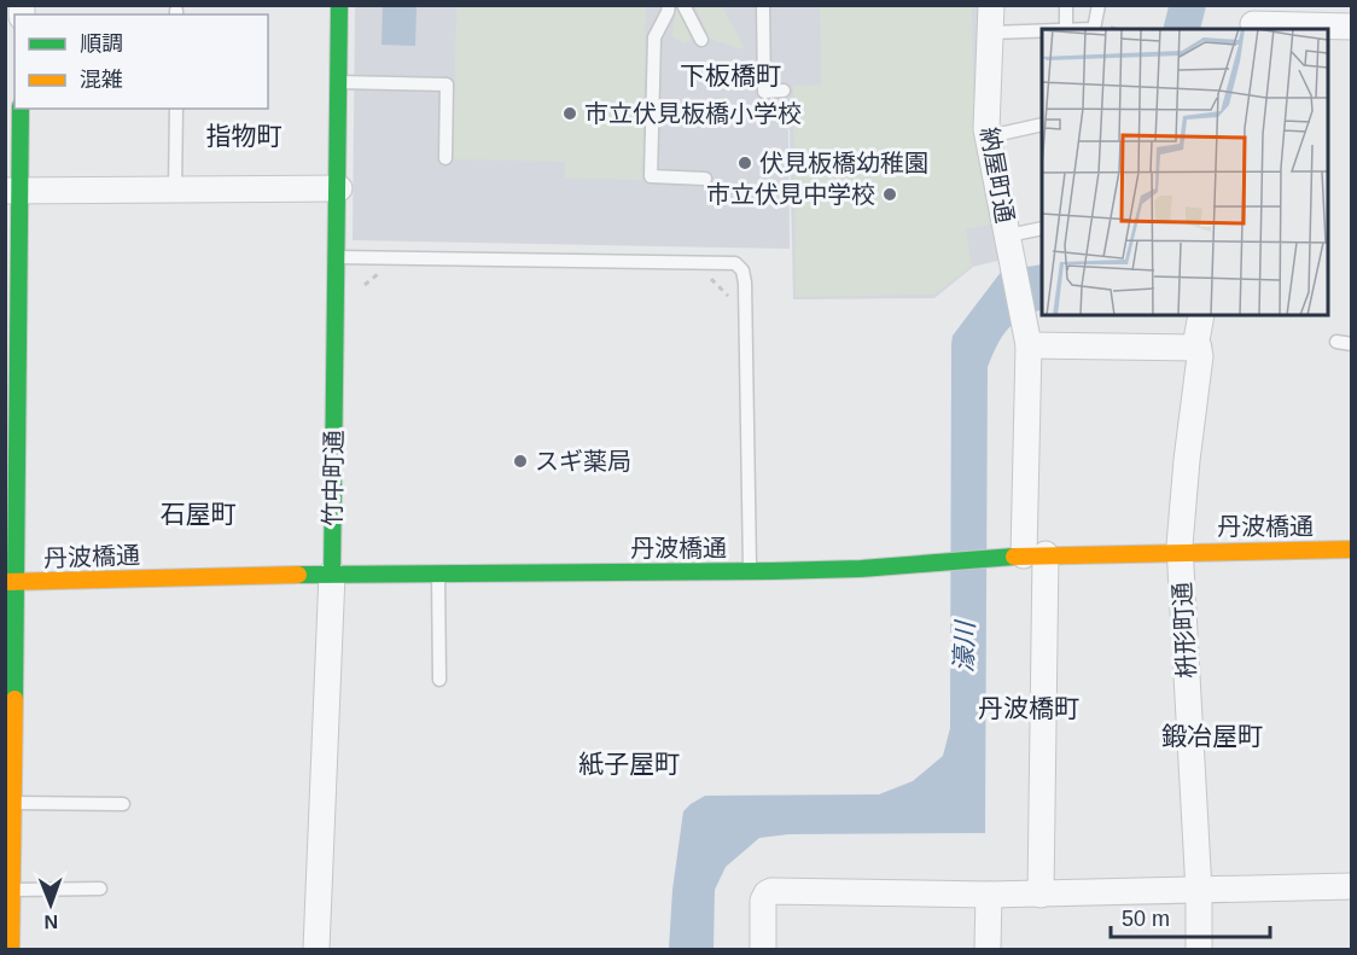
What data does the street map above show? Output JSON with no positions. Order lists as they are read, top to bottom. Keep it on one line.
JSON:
{"streets":{"street":["納屋町通","竹中町通","丹波橋通","枡形町通"]},"crossings":[["竹中町通","丹波橋通"],["丹波橋通","枡形町通"]],"districts":["下板橋町","指物町","石屋町","丹波橋町","鍛冶屋町","紙子屋町"],"water":["濠川"],"places":["市立伏見板橋小学校","伏見板橋幼稚園","市立伏見中学校","スギ薬局"],"legend":["順調","混雑"],"scale_bar":"50 m","north":"bottom"}
